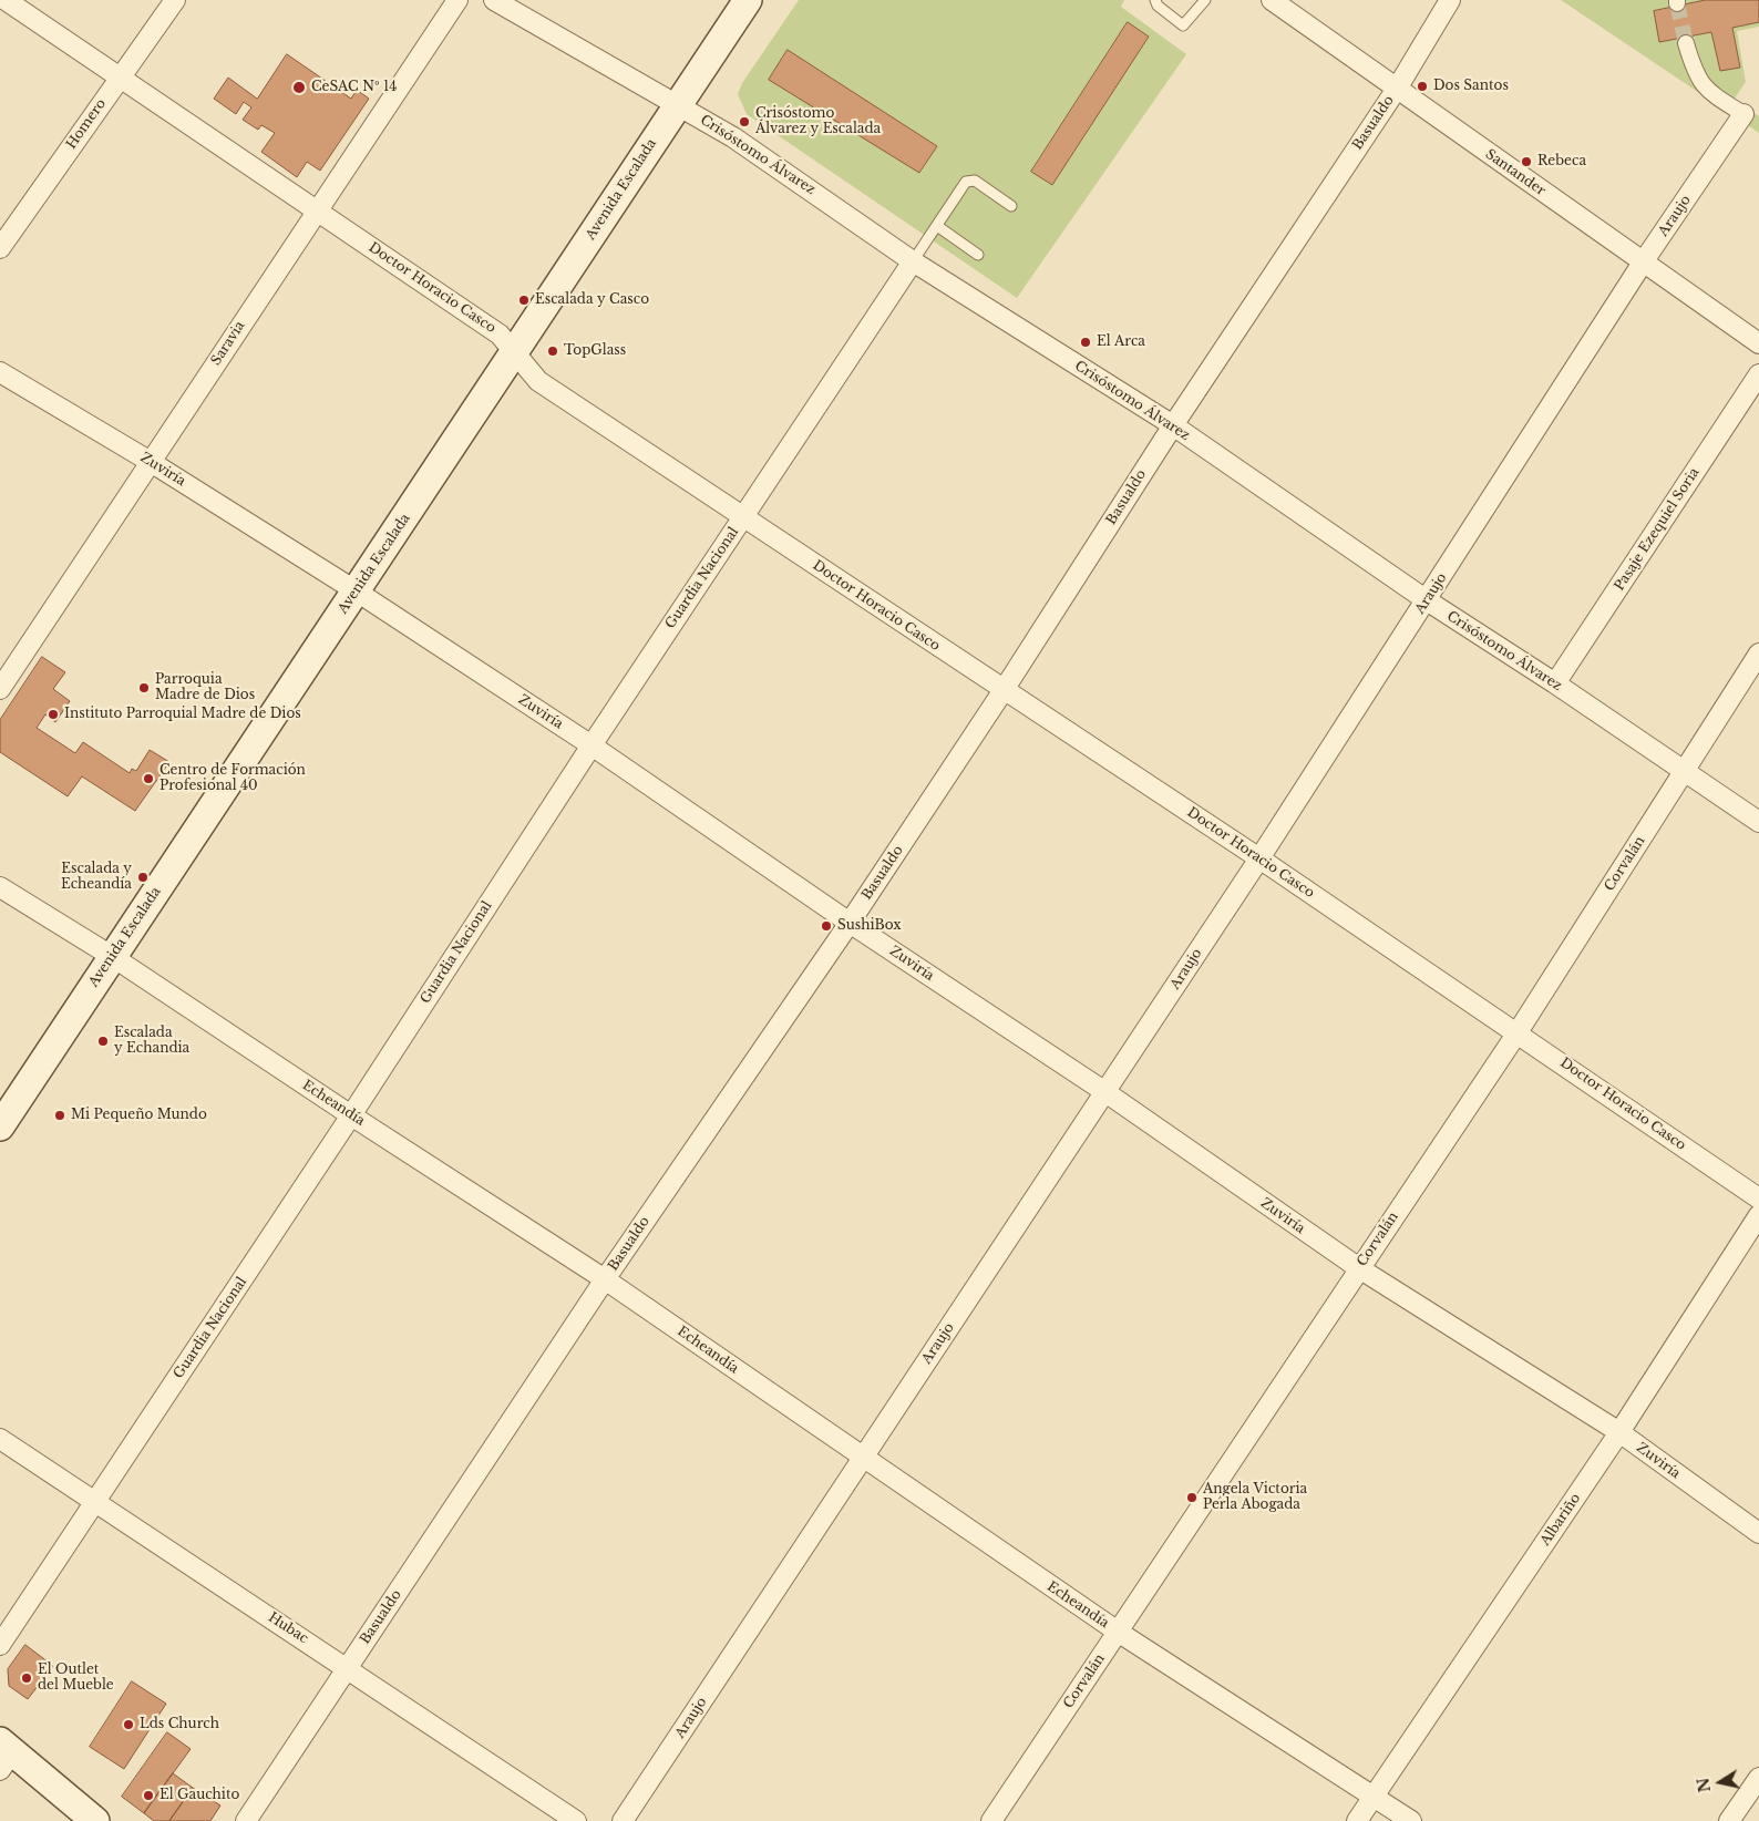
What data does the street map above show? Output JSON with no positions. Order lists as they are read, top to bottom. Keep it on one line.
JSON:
{"streets":{"main road":["Avenida Escalada"],"street":["Basualdo","Homero","Crisóstomo Álvarez","Santander","Araujo","Doctor Horacio Casco","Saravia","Zuviría","Pasaje Ezequiel Soria","Guardia Nacional","Corvalán","Echeandía","Albariño","Hubac"]},"crossings":[["Basualdo","Crisóstomo Álvarez"],["Basualdo","Santander"],["Basualdo","Doctor Horacio Casco"],["Basualdo","Zuviría"],["Basualdo","Echeandía"],["Basualdo","Hubac"],["Homero","Doctor Horacio Casco"],["Crisóstomo Álvarez","Avenida Escalada"],["Crisóstomo Álvarez","Araujo"],["Crisóstomo Álvarez","Pasaje Ezequiel Soria"],["Crisóstomo Álvarez","Guardia Nacional"],["Crisóstomo Álvarez","Corvalán"],["Santander","Araujo"],["Avenida Escalada","Doctor Horacio Casco"],["Avenida Escalada","Zuviría"],["Avenida Escalada","Echeandía"],["Araujo","Doctor Horacio Casco"],["Araujo","Zuviría"],["Araujo","Echeandía"],["Doctor Horacio Casco","Saravia"],["Doctor Horacio Casco","Guardia Nacional"],["Doctor Horacio Casco","Corvalán"],["Saravia","Zuviría"],["Zuviría","Guardia Nacional"],["Zuviría","Corvalán"],["Zuviría","Albariño"],["Guardia Nacional","Echeandía"],["Guardia Nacional","Hubac"],["Corvalán","Echeandía"],["Echeandía","Albariño"]],"places":["Dos Santos","CeSAC Nº 14","Crisóstomo Álvarez y Escalada","Rebeca","Escalada y Casco","El Arca","TopGlass","Parroquia Madre de Dios","Instituto Parroquial Madre de Dios","Centro de Formación Profesional 40","Escalada y Echeandía","SushiBox","Escalada y Echandia","Mi Pequeño Mundo","Angela Victoria Perla Abogada","El Outlet del Mueble","Lds Church","El Gauchito"],"north":"left"}
